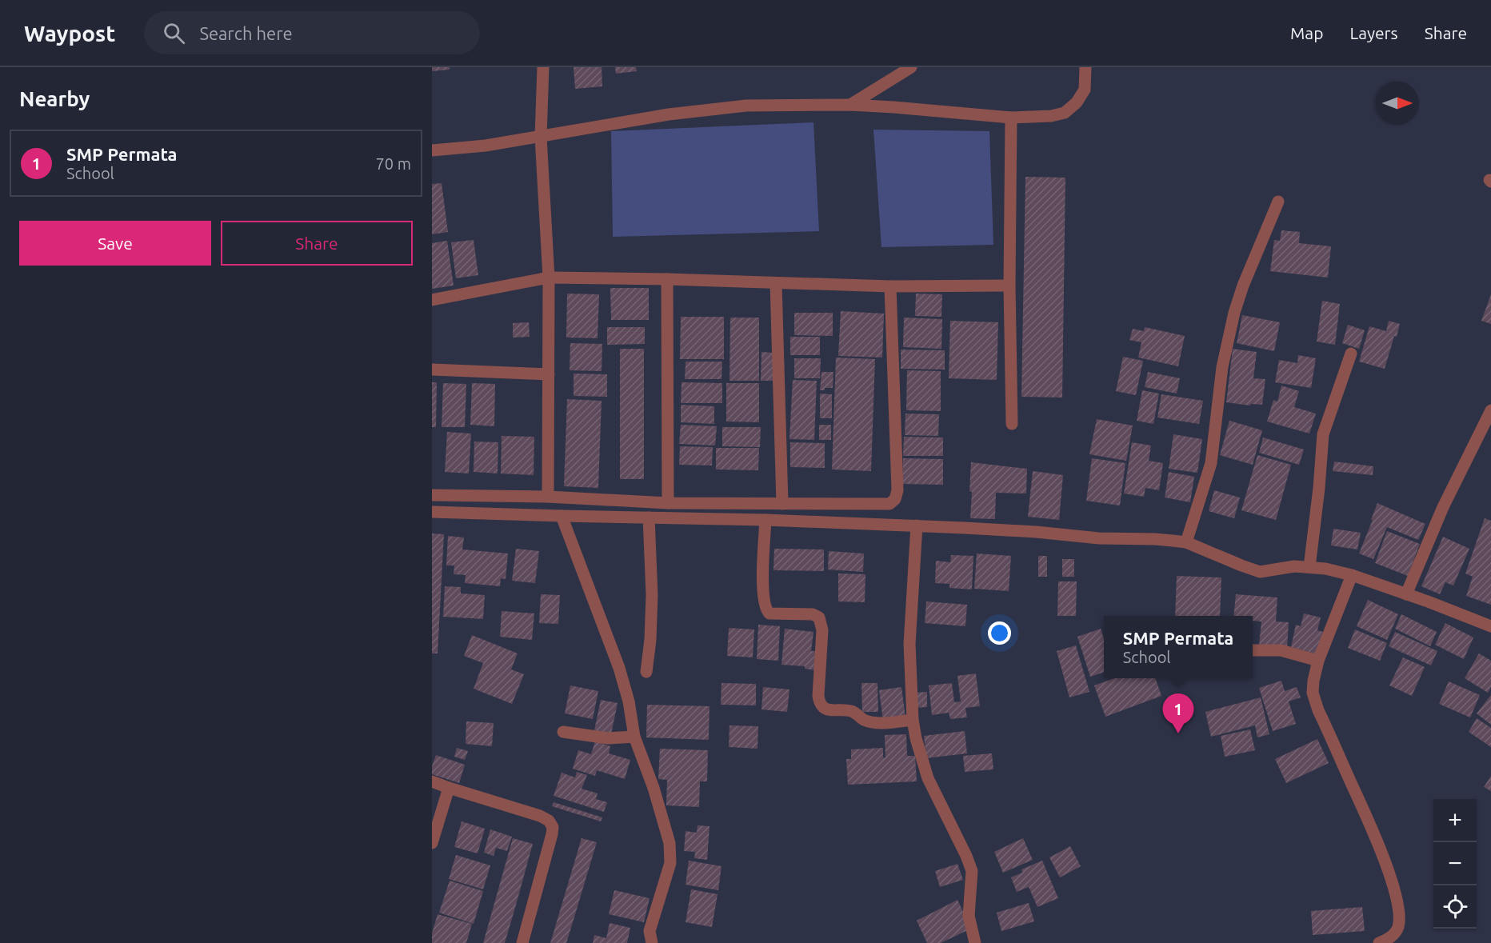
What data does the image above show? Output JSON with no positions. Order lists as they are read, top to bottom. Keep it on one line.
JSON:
{"north":"right","page":{"header":"Waypost","search":"Search here","nav":["Map","Layers","Share"],"heading":"Nearby","list":[{"mark":"1","name":"SMP Permata","note":"School","value":"70 m"}],"buttons":["Save","Share"],"popup":["SMP Permata","School"],"pins":"1","map_buttons":["+","−"]}}
